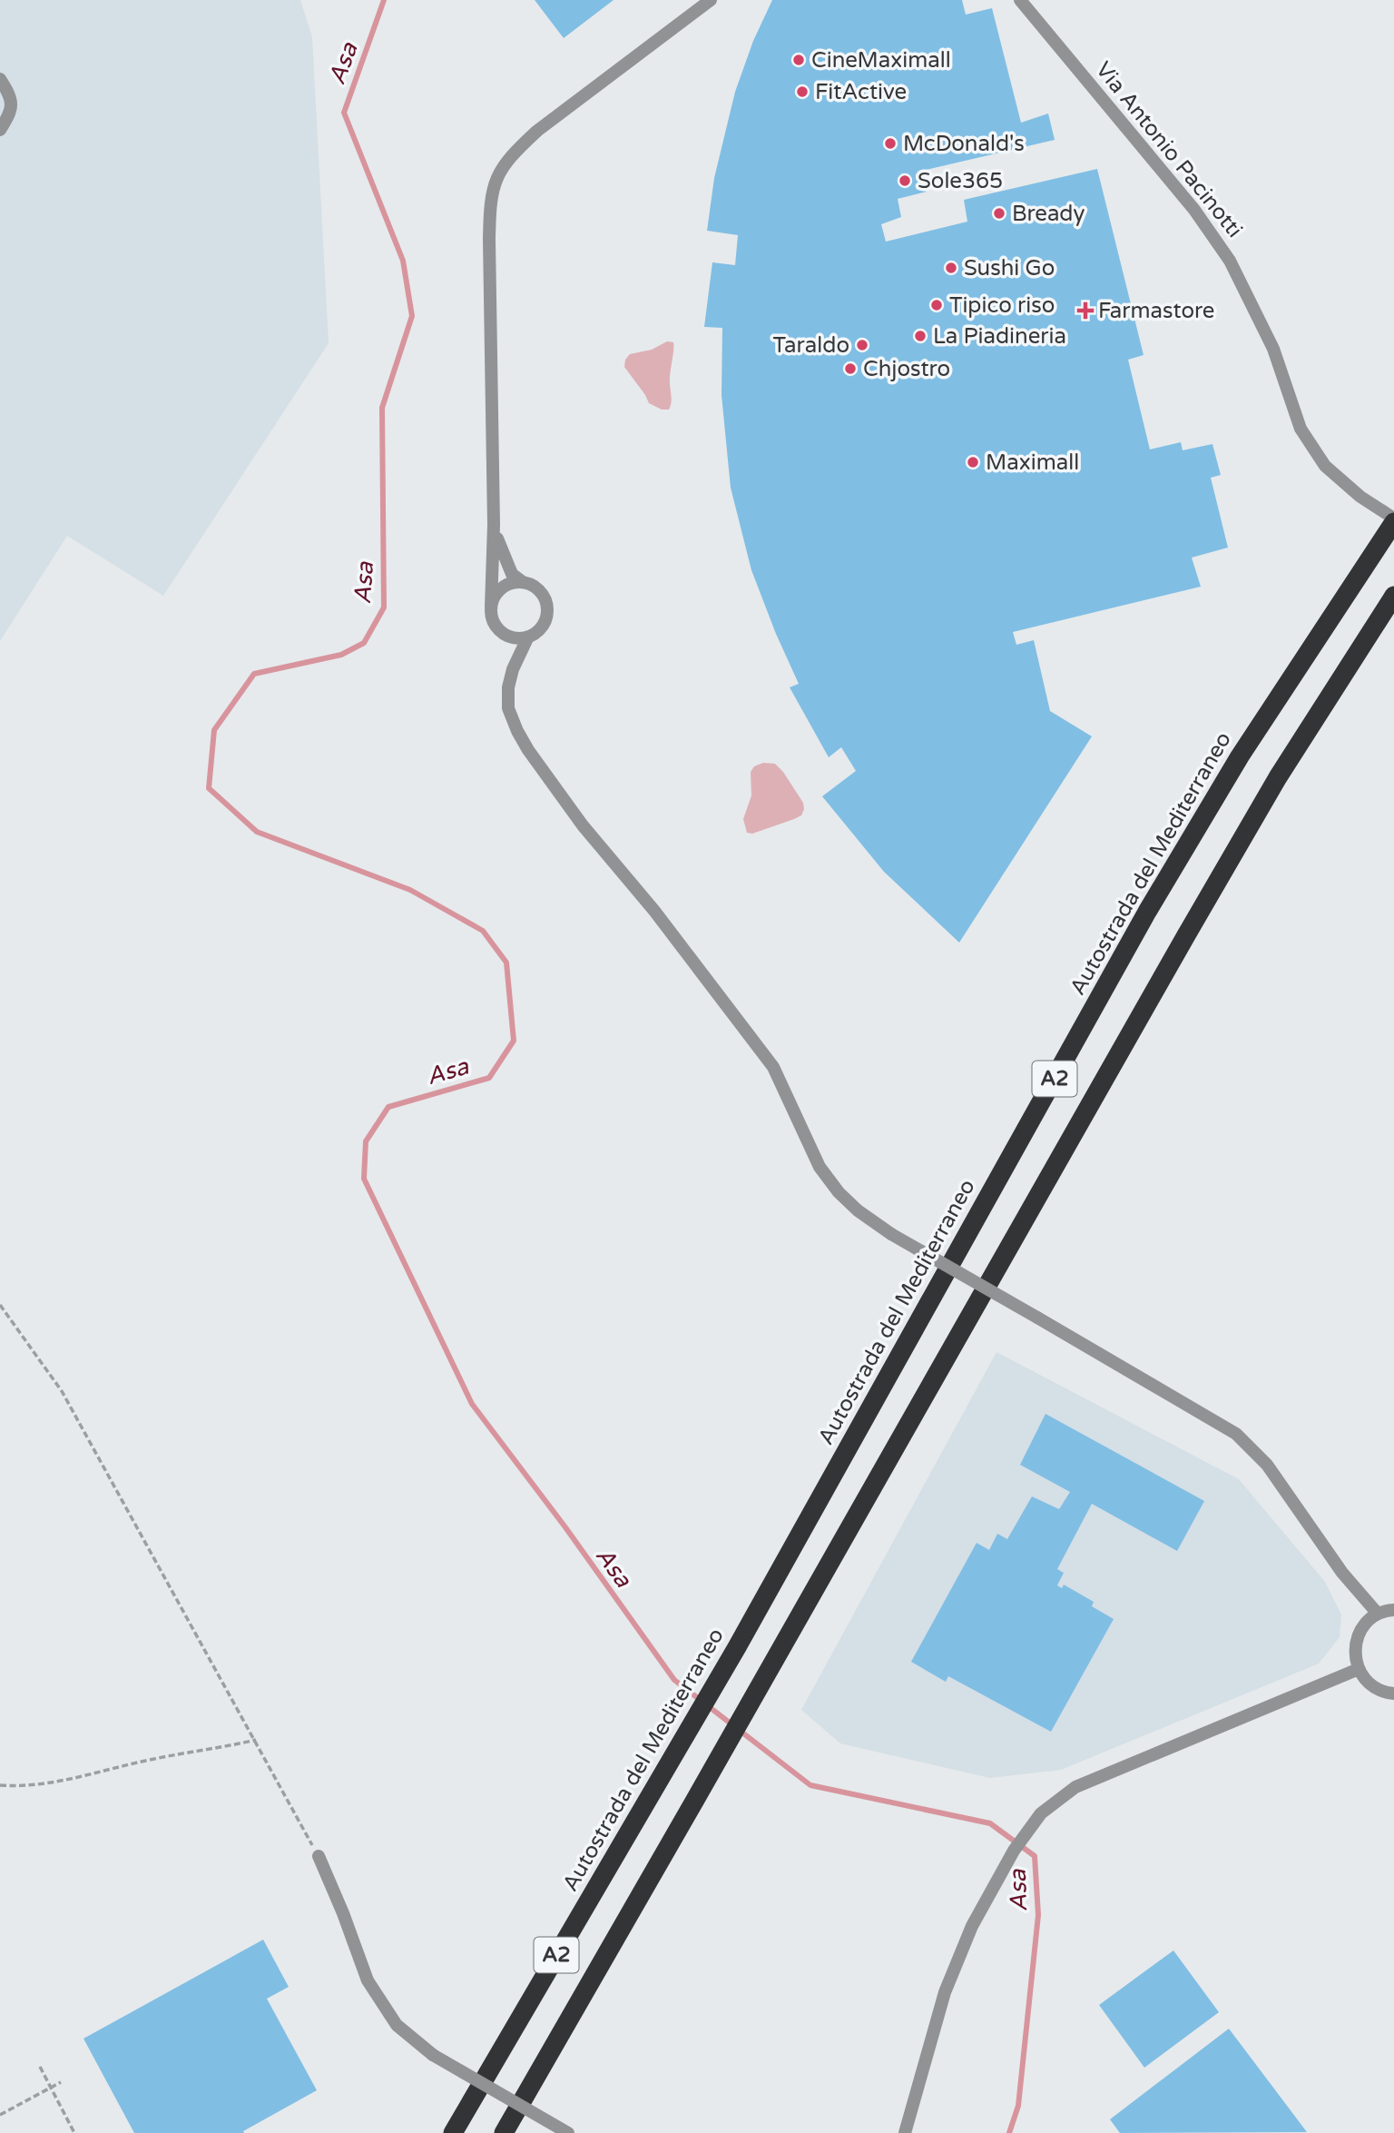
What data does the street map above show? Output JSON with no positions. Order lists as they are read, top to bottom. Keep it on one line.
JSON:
{"streets":{"highway":["Autostrada del Mediterraneo","A2"],"street":["Via Antonio Pacinotti"]},"crossings":[["Via Antonio Pacinotti","Autostrada del Mediterraneo"]],"water":["Asa"],"places":{"other":["CineMaximall","FitActive","McDonald's","Sole365","Bready","Sushi Go","Tipico riso","La Piadineria","Taraldo","Chjostro","Maximall"],"health":["Farmastore"]}}
